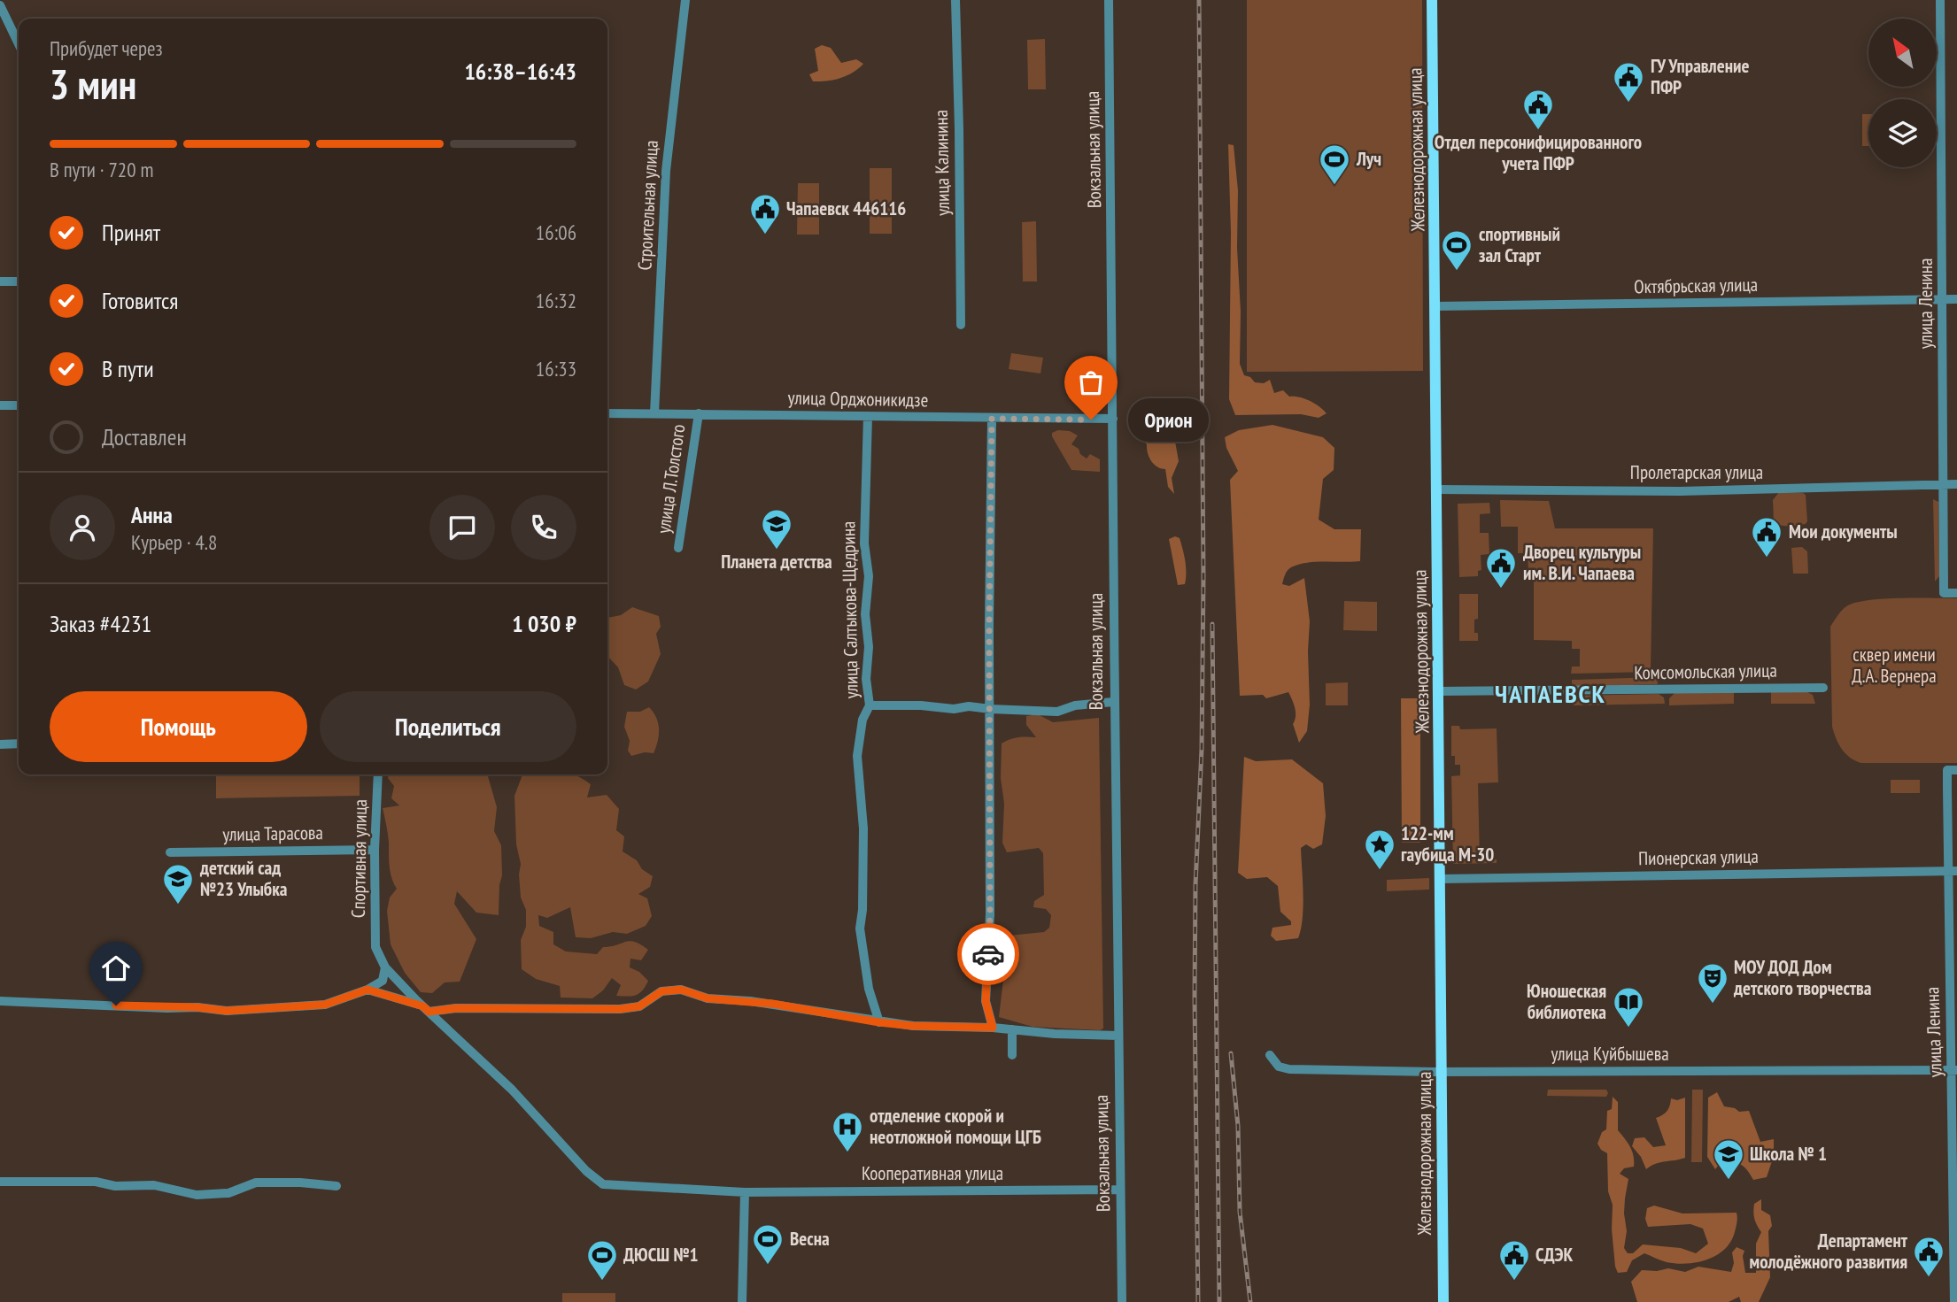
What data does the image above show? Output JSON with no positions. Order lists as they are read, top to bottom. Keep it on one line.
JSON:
{"streets":{"main road":["Железнодорожная улица"],"street":["Вокзальная улица","улица Калинина","Строительная улица","Октябрьская улица","улица Ленина","улица Орджоникидзе","Пролетарская улица","улица Л.Толстого","улица Салтыкова-Щедрина","Комсомольская улица","улица Тарасова","Пионерская улица","Спортивная улица","улица Куйбышева","Кооперативная улица"]},"crossings":[["Вокзальная улица","улица Орджоникидзе"],["Вокзальная улица","Кооперативная улица"],["Железнодорожная улица","Октябрьская улица"],["Железнодорожная улица","Пролетарская улица"],["Железнодорожная улица","Комсомольская улица"],["Железнодорожная улица","Пионерская улица"],["Железнодорожная улица","улица Куйбышева"],["Строительная улица","улица Орджоникидзе"],["Октябрьская улица","улица Ленина"],["улица Ленина","Пролетарская улица"],["улица Ленина","Пионерская улица"],["улица Ленина","улица Куйбышева"],["улица Орджоникидзе","улица Л.Толстого"],["улица Орджоникидзе","улица Салтыкова-Щедрина"],["улица Тарасова","Спортивная улица"],["Спортивная улица","Кооперативная улица"]],"districts":["ЧАПАЕВСК"],"parks":["сквер имени Д.А. Вернера"],"places":{"public building":["ГУ Управление ПФР","Отдел персонифицированного учета ПФР","Чапаевск 446116","Мои документы","Дворец культуры им. В.И. Чапаева","Департамент молодёжного развития","СДЭК"],"sports":["Луч","спортивный зал Старт","Весна","ДЮСШ №1"],"other":["Орион"],"school or university":["Планета детства","детский сад №23 Улыбка","Школа № 1"],"place":["122-мм гаубица М-30"],"theatre":["МОУ ДОД Дом детского творчества"],"library":["Юношеская библиотека"],"hospital":["отделение скорой и неотложной помощи ЦГБ"]},"north":"top left","page":{"heading":["3 мин","Прибудет через","16:38–16:43"],"panel":["Анна","Курьер · 4.8","Заказ #4231","1 030 ₽"],"bar":"В пути · 720 m","list":[["Принят","16:06"],["Готовится","16:32"],["В пути","16:33"],"Доставлен"],"bubble":"Орион","buttons":["Помощь","Поделиться"]}}
